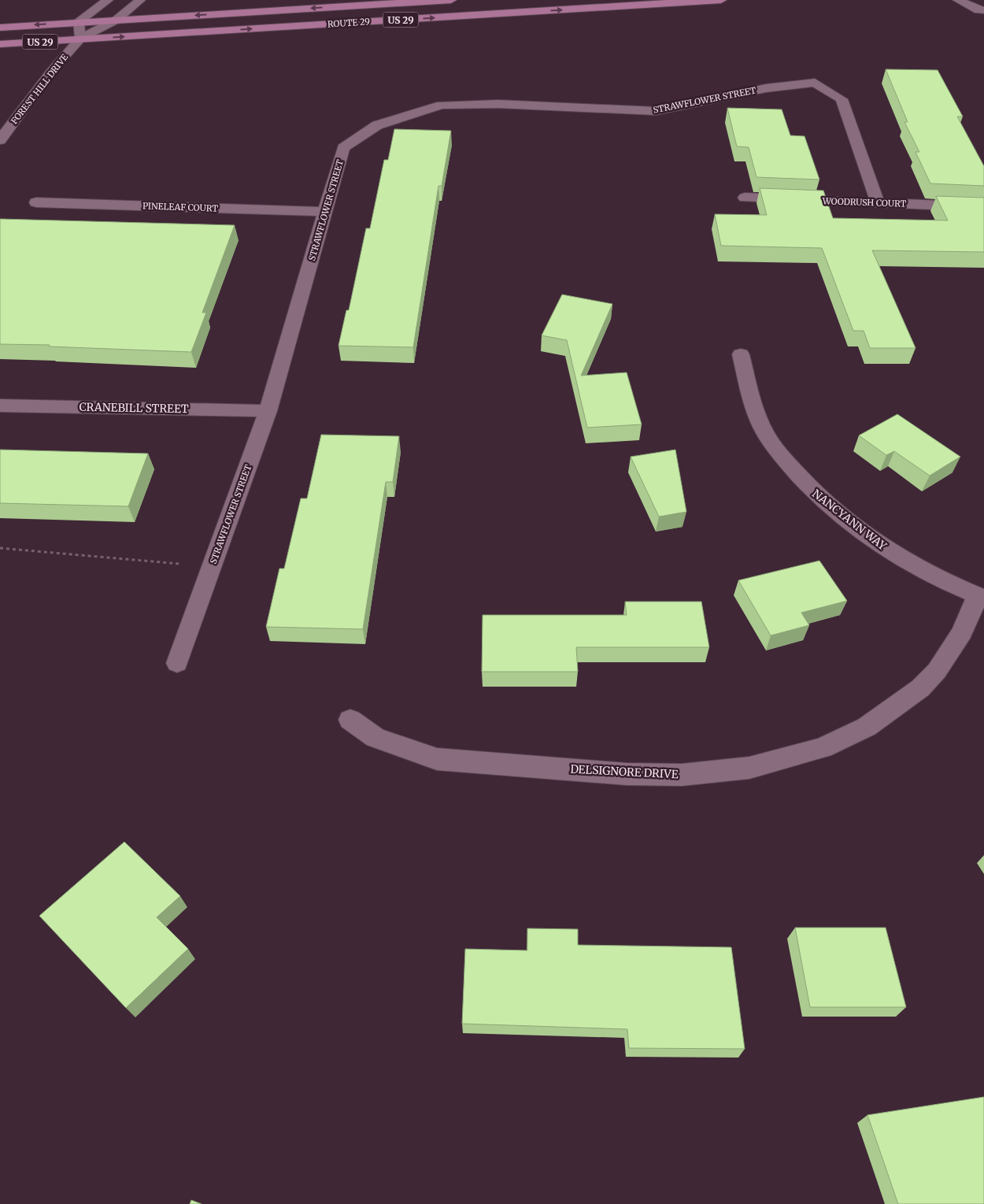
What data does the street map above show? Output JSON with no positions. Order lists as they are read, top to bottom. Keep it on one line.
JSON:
{"streets":{"main road":["US 29","ROUTE 29"],"street":["FOREST HILL DRIVE","STRAWFLOWER STREET","WOODRUSH COURT","PINELEAF COURT","CRANEBILL STREET","NANCYANN WAY","DELSIGNORE DRIVE"]},"crossings":[["ROUTE 29","FOREST HILL DRIVE"],["STRAWFLOWER STREET","WOODRUSH COURT"],["STRAWFLOWER STREET","PINELEAF COURT"],["STRAWFLOWER STREET","CRANEBILL STREET"],["NANCYANN WAY","DELSIGNORE DRIVE"]]}
